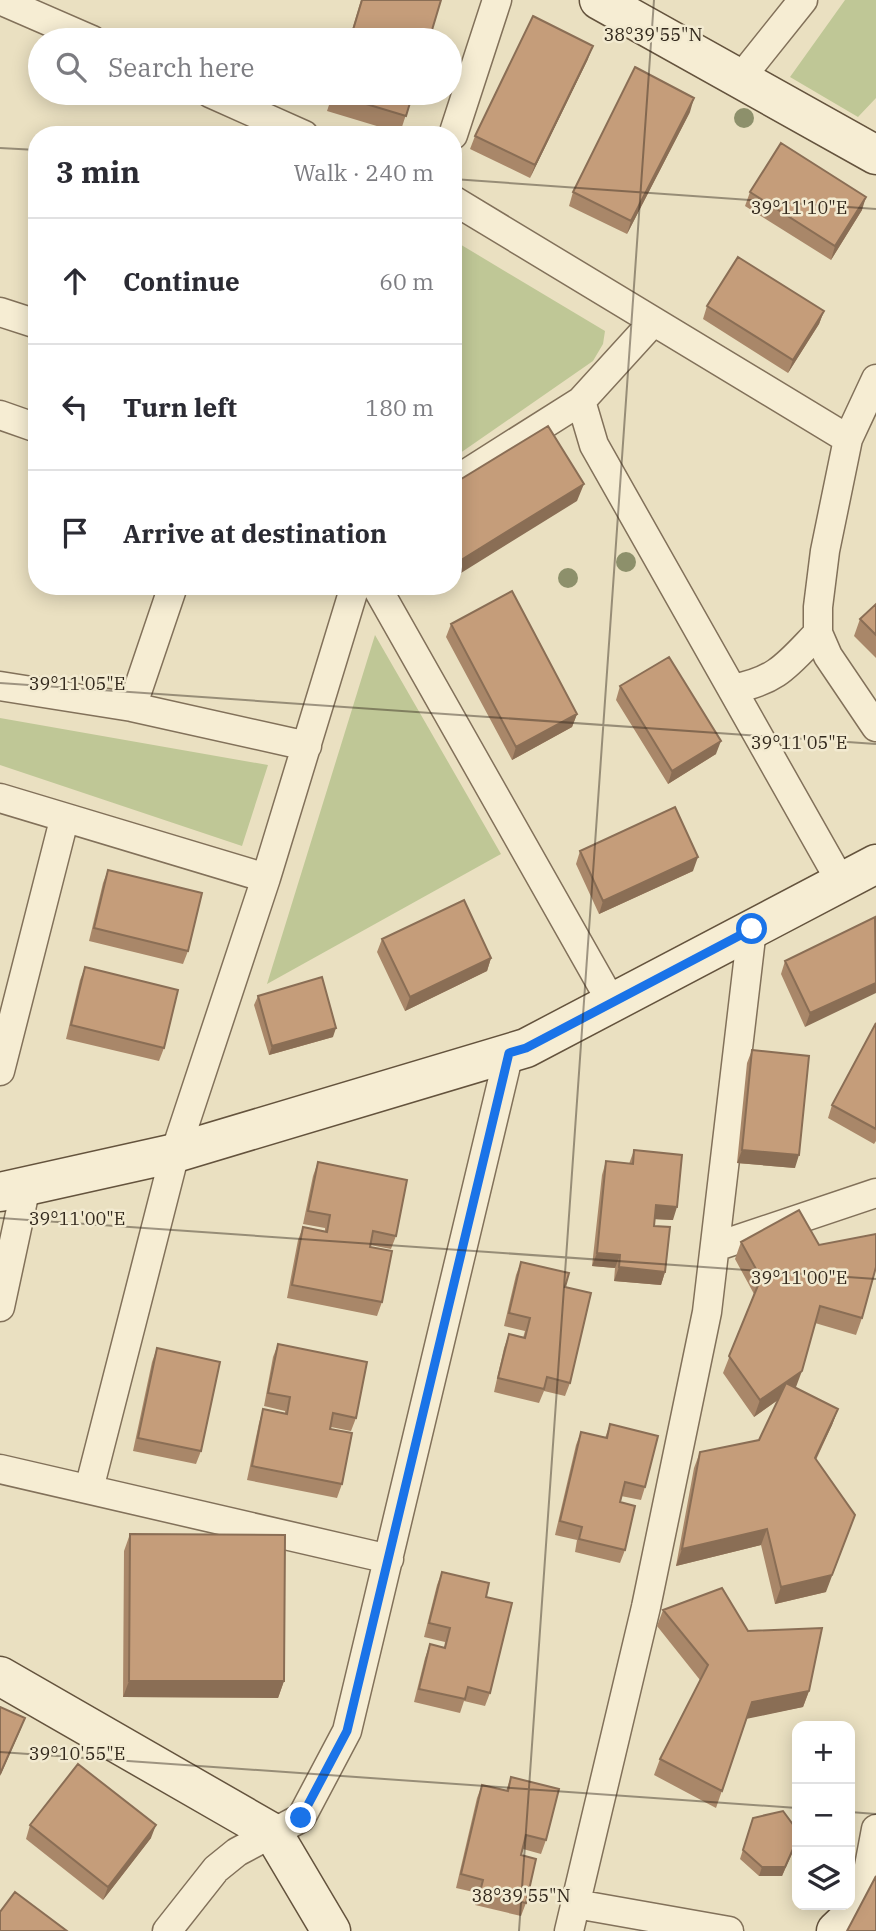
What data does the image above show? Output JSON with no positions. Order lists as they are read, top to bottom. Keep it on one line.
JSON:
{"page":{"search":"Search here","heading":["3 min","Walk · 240 m"],"list":[["Continue","60 m"],["Turn left","180 m"],"Arrive at destination"],"map_buttons":["+","−"]},"coordinates":["38°39'55\"N","39°11'10\"E","39°11'05\"E","39°11'00\"E","39°10'55\"E"]}
